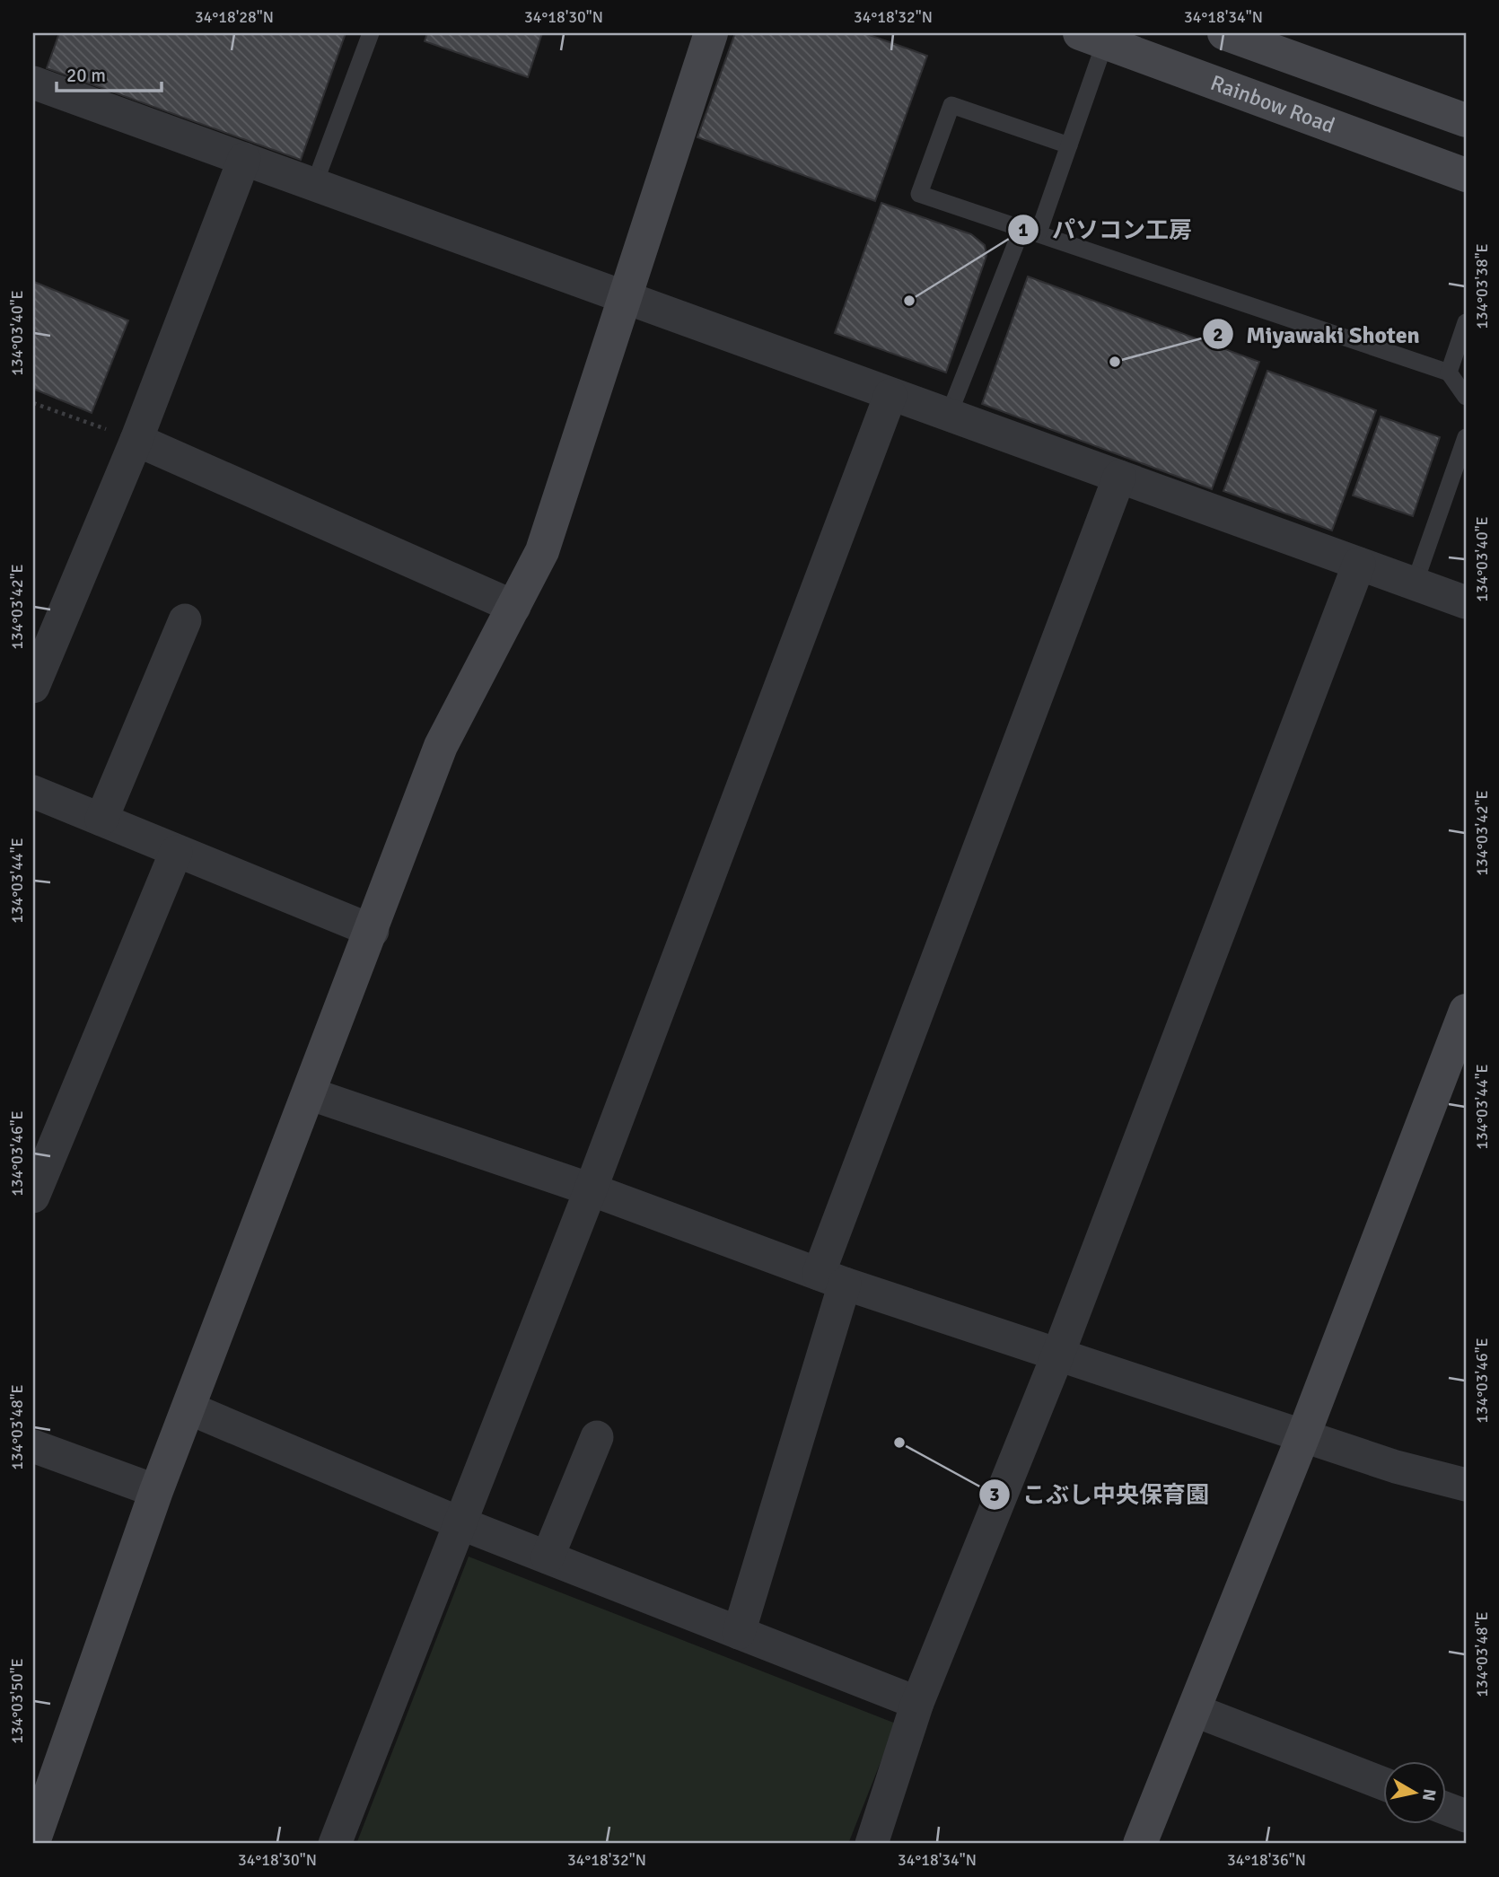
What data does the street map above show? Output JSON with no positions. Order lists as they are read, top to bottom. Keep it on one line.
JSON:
{"streets":{"street":["Rainbow Road"]},"places":["パソコン工房","Miyawaki Shoten","こぶし中央保育園"],"scale_bar":"20 m","north":"right","coordinates":["34°18'28\"N","34°18'30\"N","34°18'32\"N","34°18'34\"N","134°03'38\"E","134°03'40\"E","134°03'42\"E","134°03'44\"E","134°03'46\"E","134°03'48\"E","134°03'50\"E","34°18'36\"N"]}
